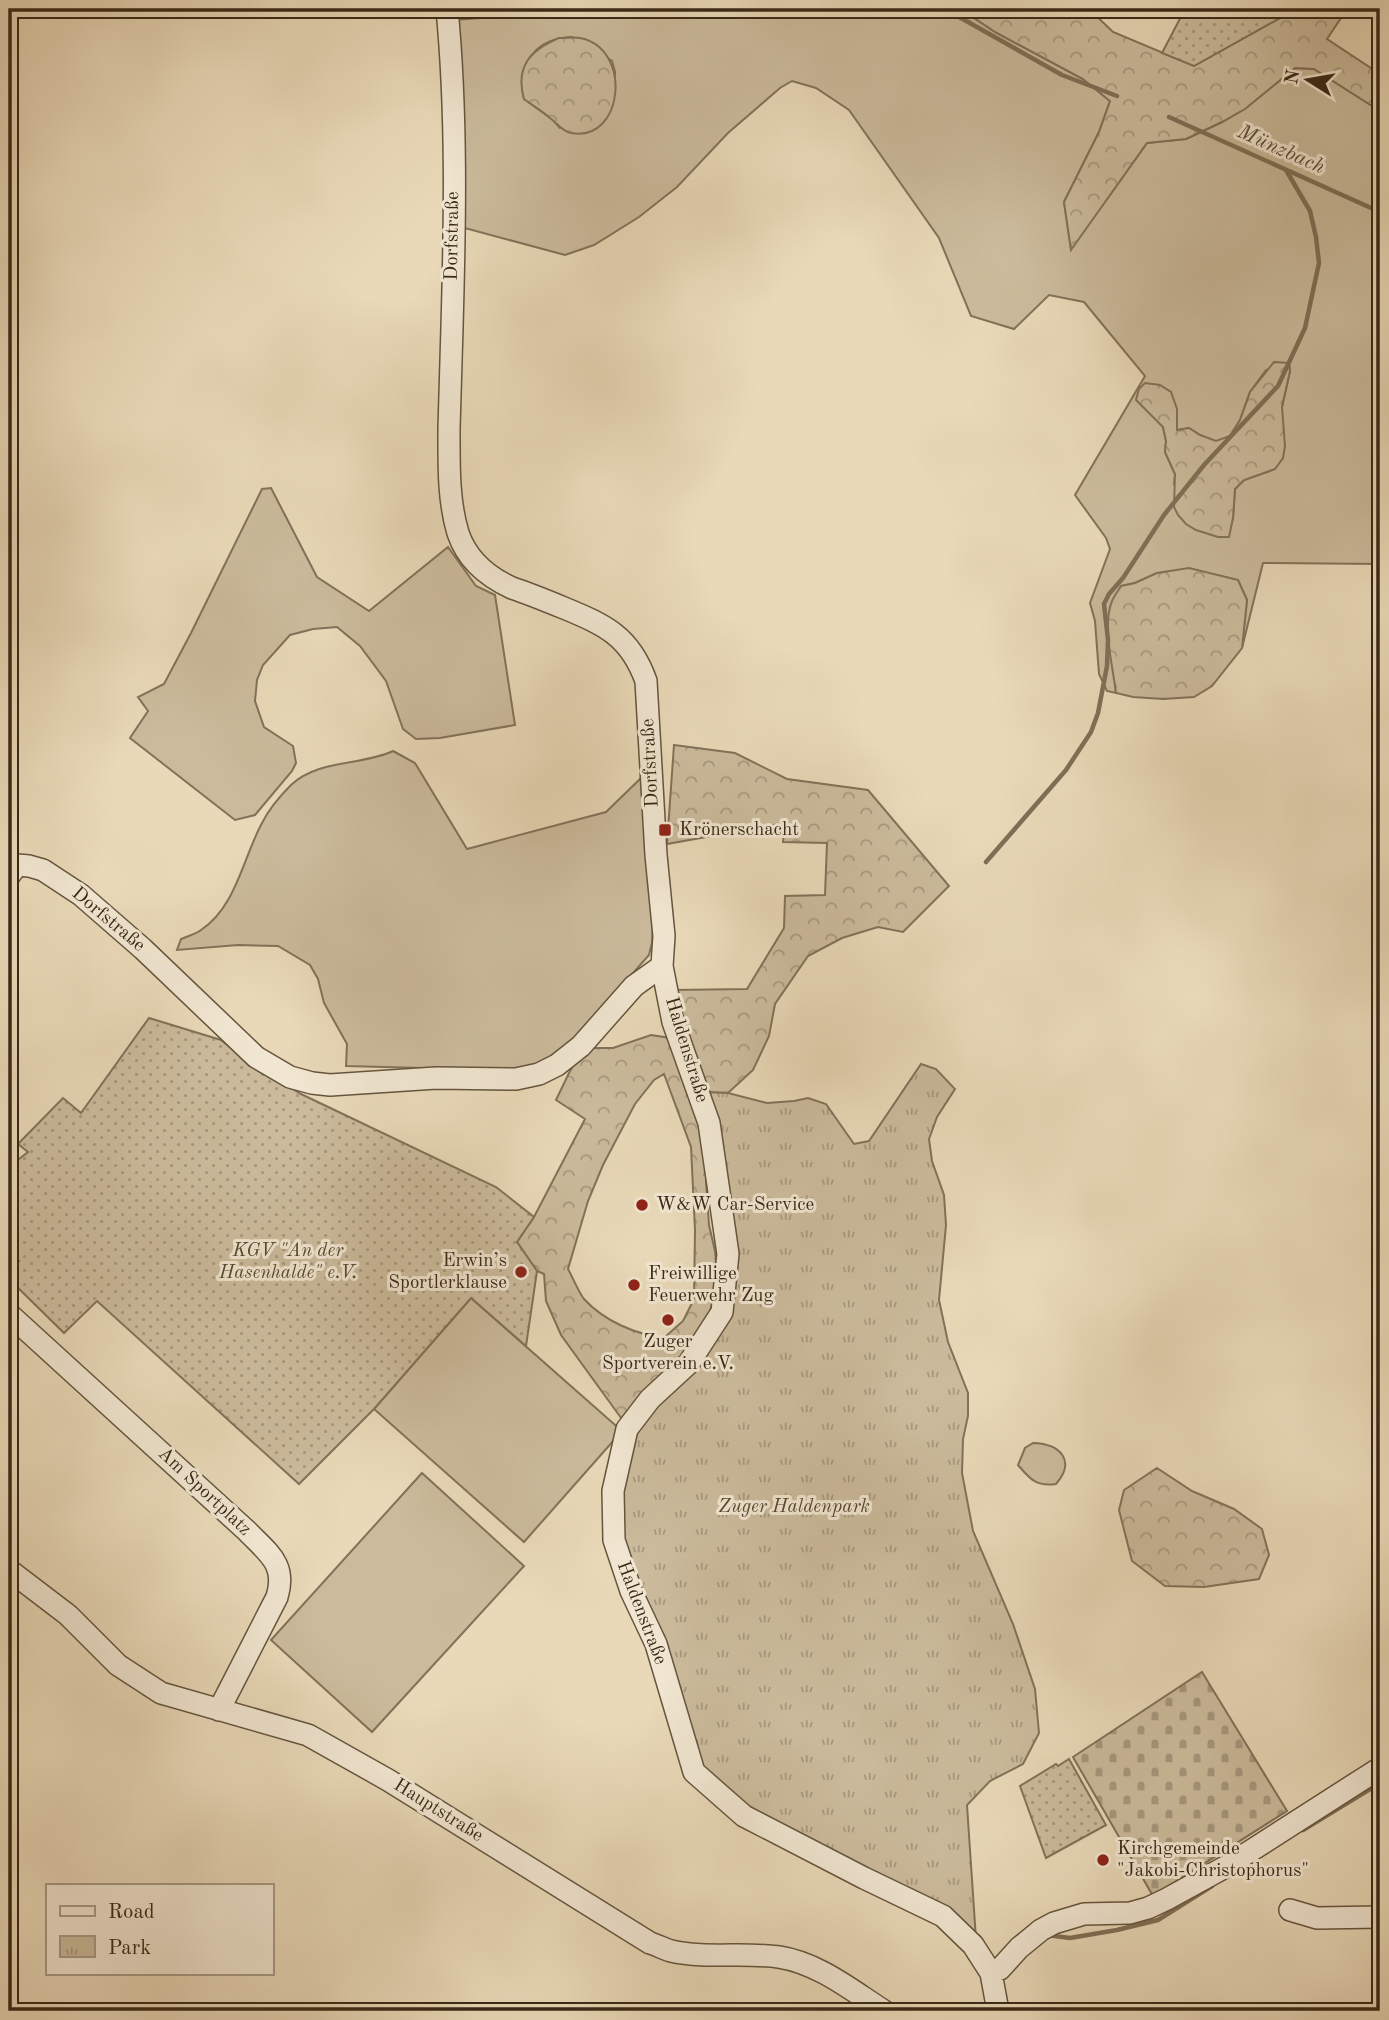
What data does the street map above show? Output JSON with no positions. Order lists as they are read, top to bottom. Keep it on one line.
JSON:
{"streets":{"street":["Dorfstraße","Haldenstraße","Am Sportplatz","Hauptstraße"]},"crossings":[["Dorfstraße","Haldenstraße"],["Am Sportplatz","Hauptstraße"]],"water":["Münzbach"],"parks":["KGV \"An der Hasenhalde\" e.V.","Zuger Haldenpark"],"places":{"transit":["Krönerschacht"],"other":["W&W Car-Service","Erwin’s Sportlerklause","Freiwillige Feuerwehr Zug","Zuger Sportverein e.V.","Kirchgemeinde \"Jakobi-Christophorus\""]},"legend":["Road","Park"],"north":"left"}
